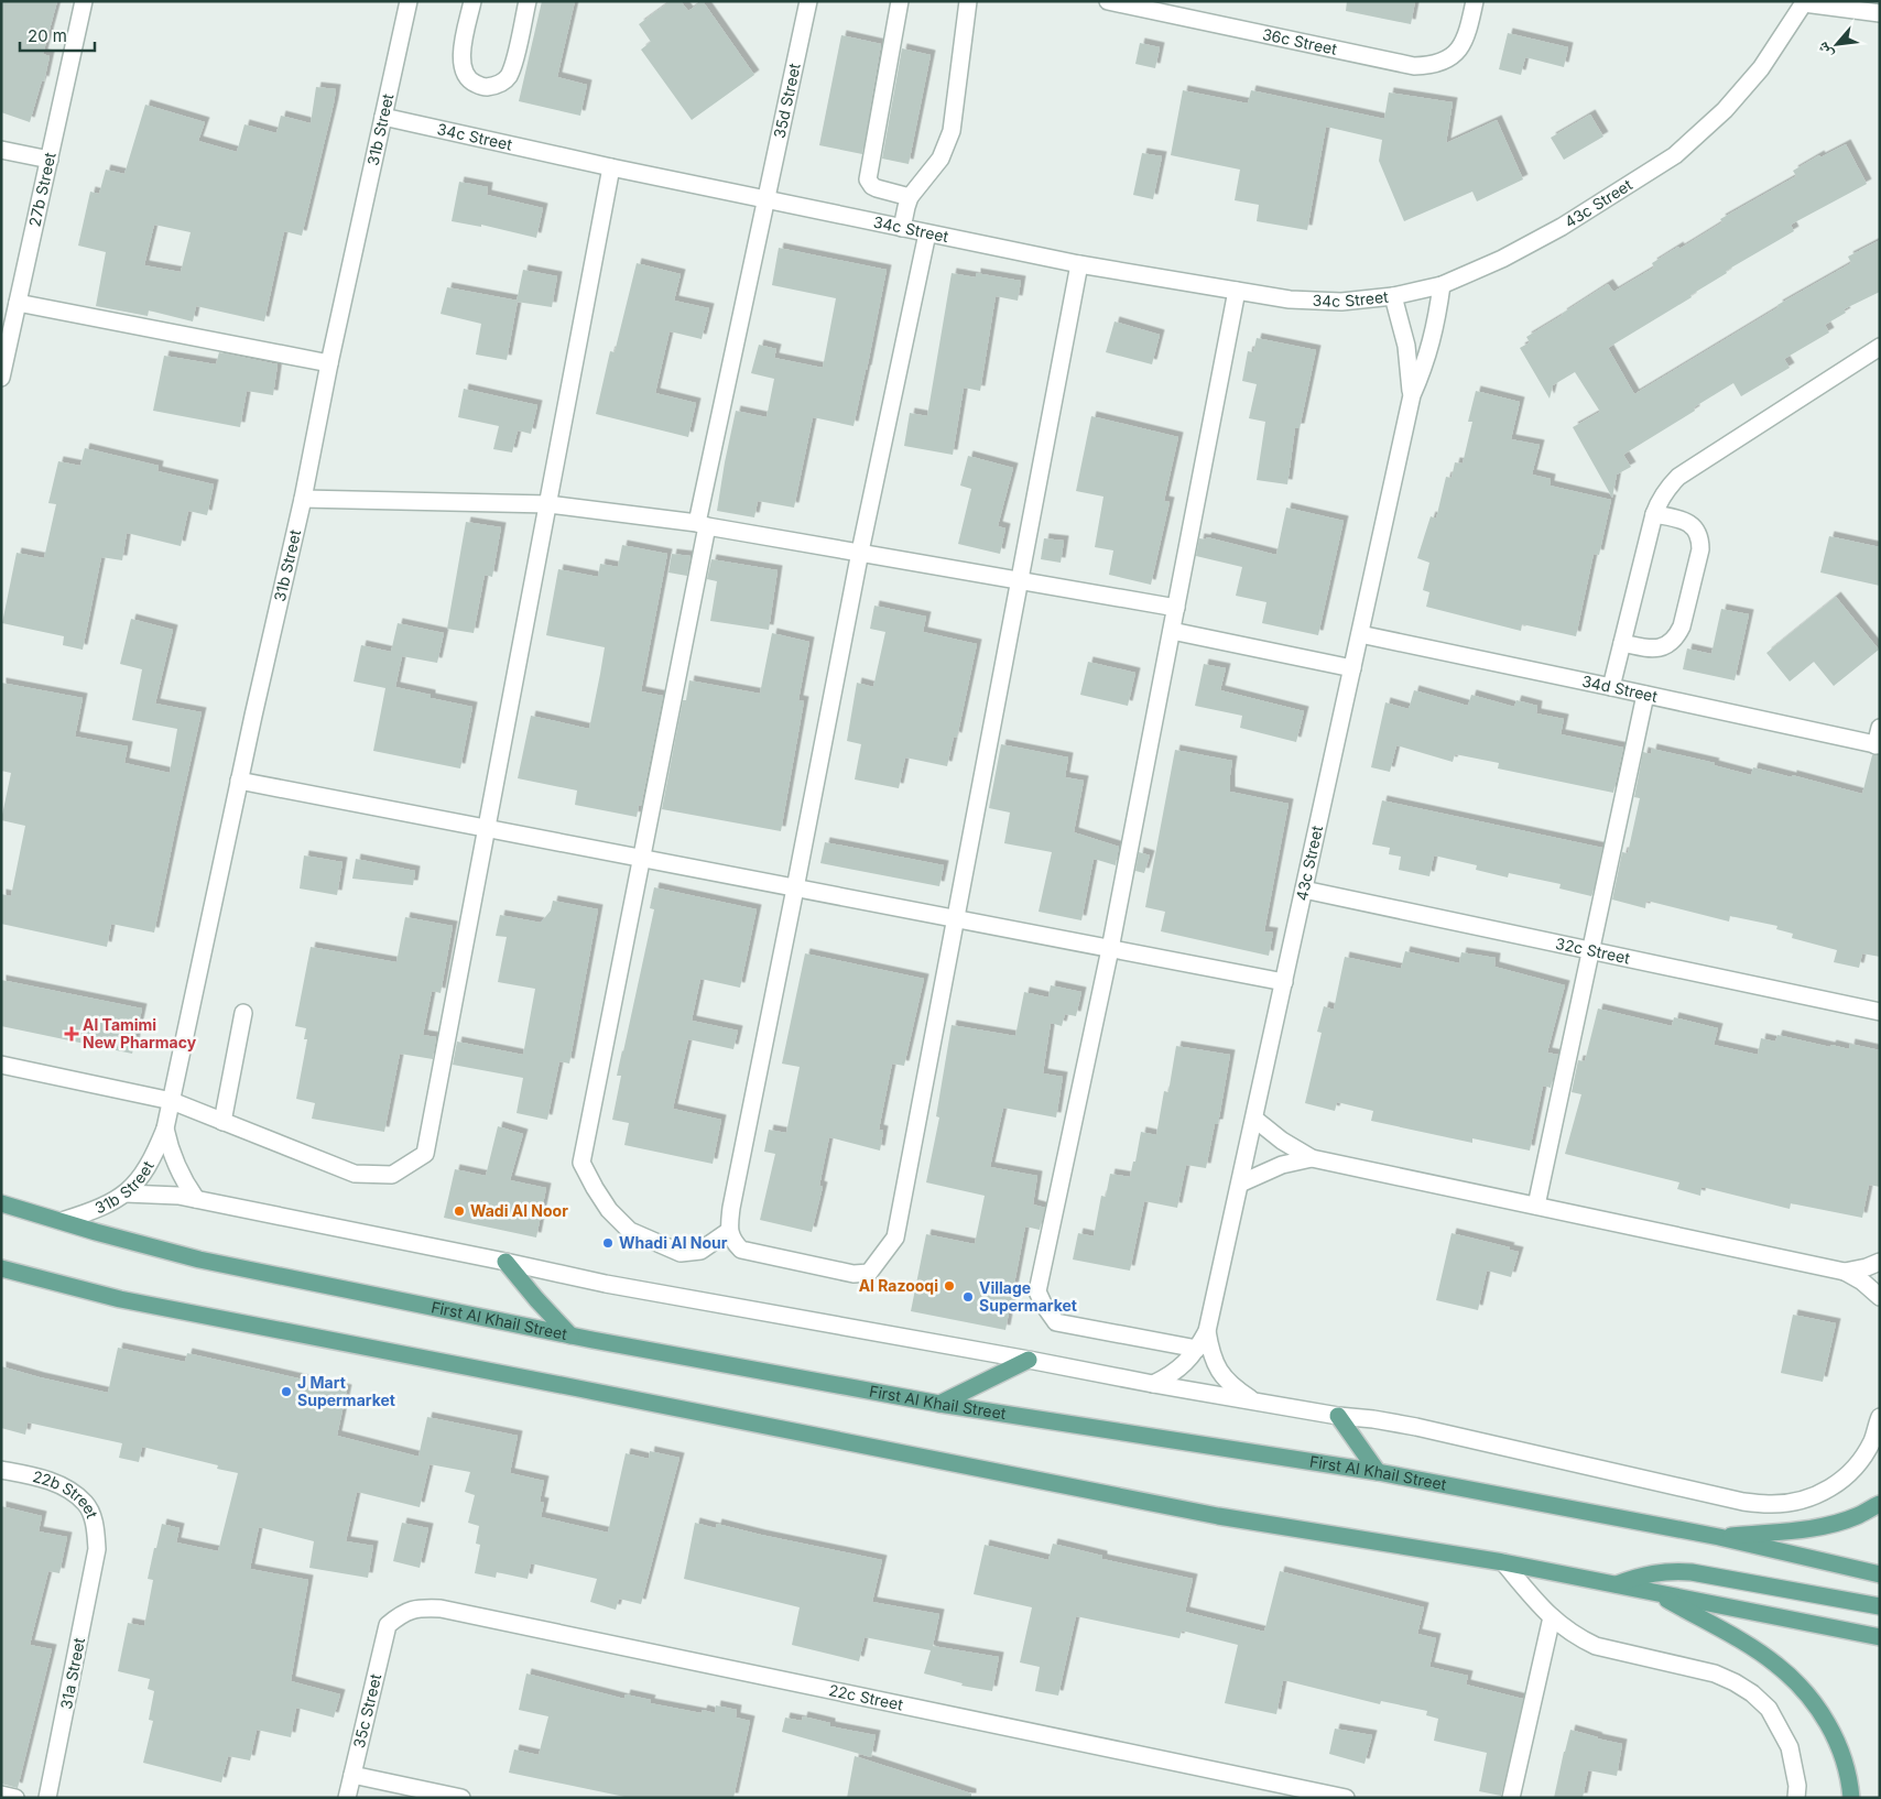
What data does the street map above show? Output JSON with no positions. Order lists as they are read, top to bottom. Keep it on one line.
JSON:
{"streets":{"main road":["First Al Khail Street"],"street":["36c Street","35d Street","31b Street","34c Street","27b Street","43c Street","34d Street","32c Street","22b Street","31a Street","22c Street","35c Street"]},"crossings":[["35d Street","34c Street"],["31b Street","34c Street"],["31b Street","First Al Khail Street"],["34c Street","43c Street"],["43c Street","34d Street"],["43c Street","32c Street"],["22b Street","31a Street"],["22c Street","35c Street"]],"places":{"health":["Al Tamimi New Pharmacy"],"other":["Wadi Al Noor","Whadi Al Nour","Al Razooqi","Village Supermarket","J Mart Supermarket"]},"scale_bar":"20 m","north":"bottom left"}
